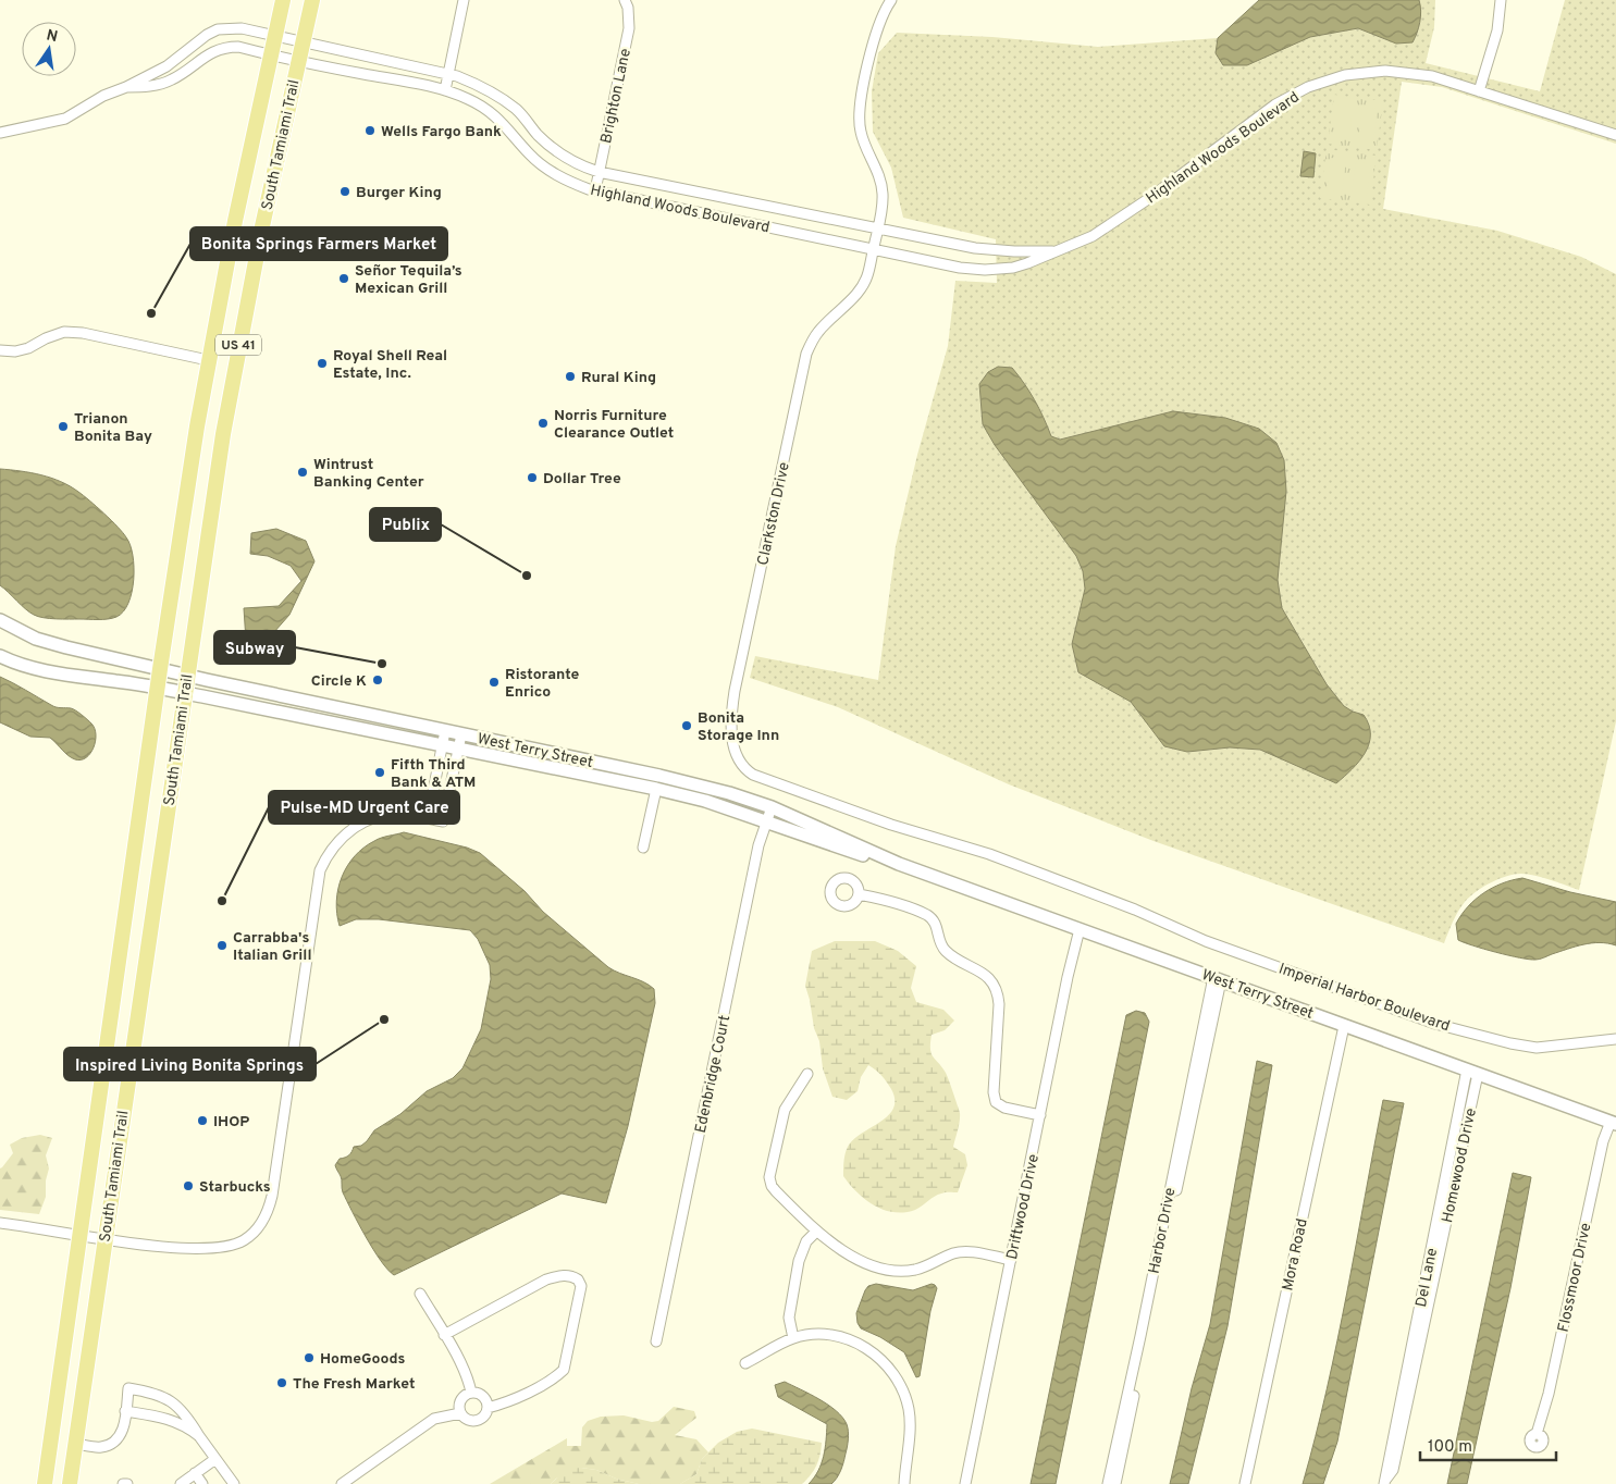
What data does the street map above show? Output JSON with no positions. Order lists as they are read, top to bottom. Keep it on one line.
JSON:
{"streets":{"main road":["South Tamiami Trail","US 41"],"street":["Brighton Lane","Highland Woods Boulevard","Clarkston Drive","West Terry Street","Imperial Harbor Boulevard","Edenbridge Court","Homewood Drive","Driftwood Drive","Harbor Drive","Mora Road","Flossmoor Drive"]},"crossings":[["Brighton Lane","Highland Woods Boulevard"],["South Tamiami Trail","Highland Woods Boulevard"],["South Tamiami Trail","West Terry Street"],["Highland Woods Boulevard","Clarkston Drive"],["Clarkston Drive","Imperial Harbor Boulevard"],["West Terry Street","Edenbridge Court"],["West Terry Street","Homewood Drive"],["West Terry Street","Driftwood Drive"],["West Terry Street","Harbor Drive"],["West Terry Street","Mora Road"],["West Terry Street","Flossmoor Drive"]],"places":["Wells Fargo Bank","Burger King","Señor Tequila’s Mexican Grill","Bonita Springs Farmers Market","Royal Shell Real Estate, Inc.","Rural King","Norris Furniture Clearance Outlet","Trianon Bonita Bay","Wintrust Banking Center","Dollar Tree","Publix","Subway","Circle K","Ristorante Enrico","Bonita Storage Inn","Fifth Third Bank & ATM","Pulse-MD Urgent Care","Carrabba's Italian Grill","Inspired Living Bonita Springs","IHOP","Starbucks","HomeGoods","The Fresh Market"],"scale_bar":"100 m","north":"top"}
